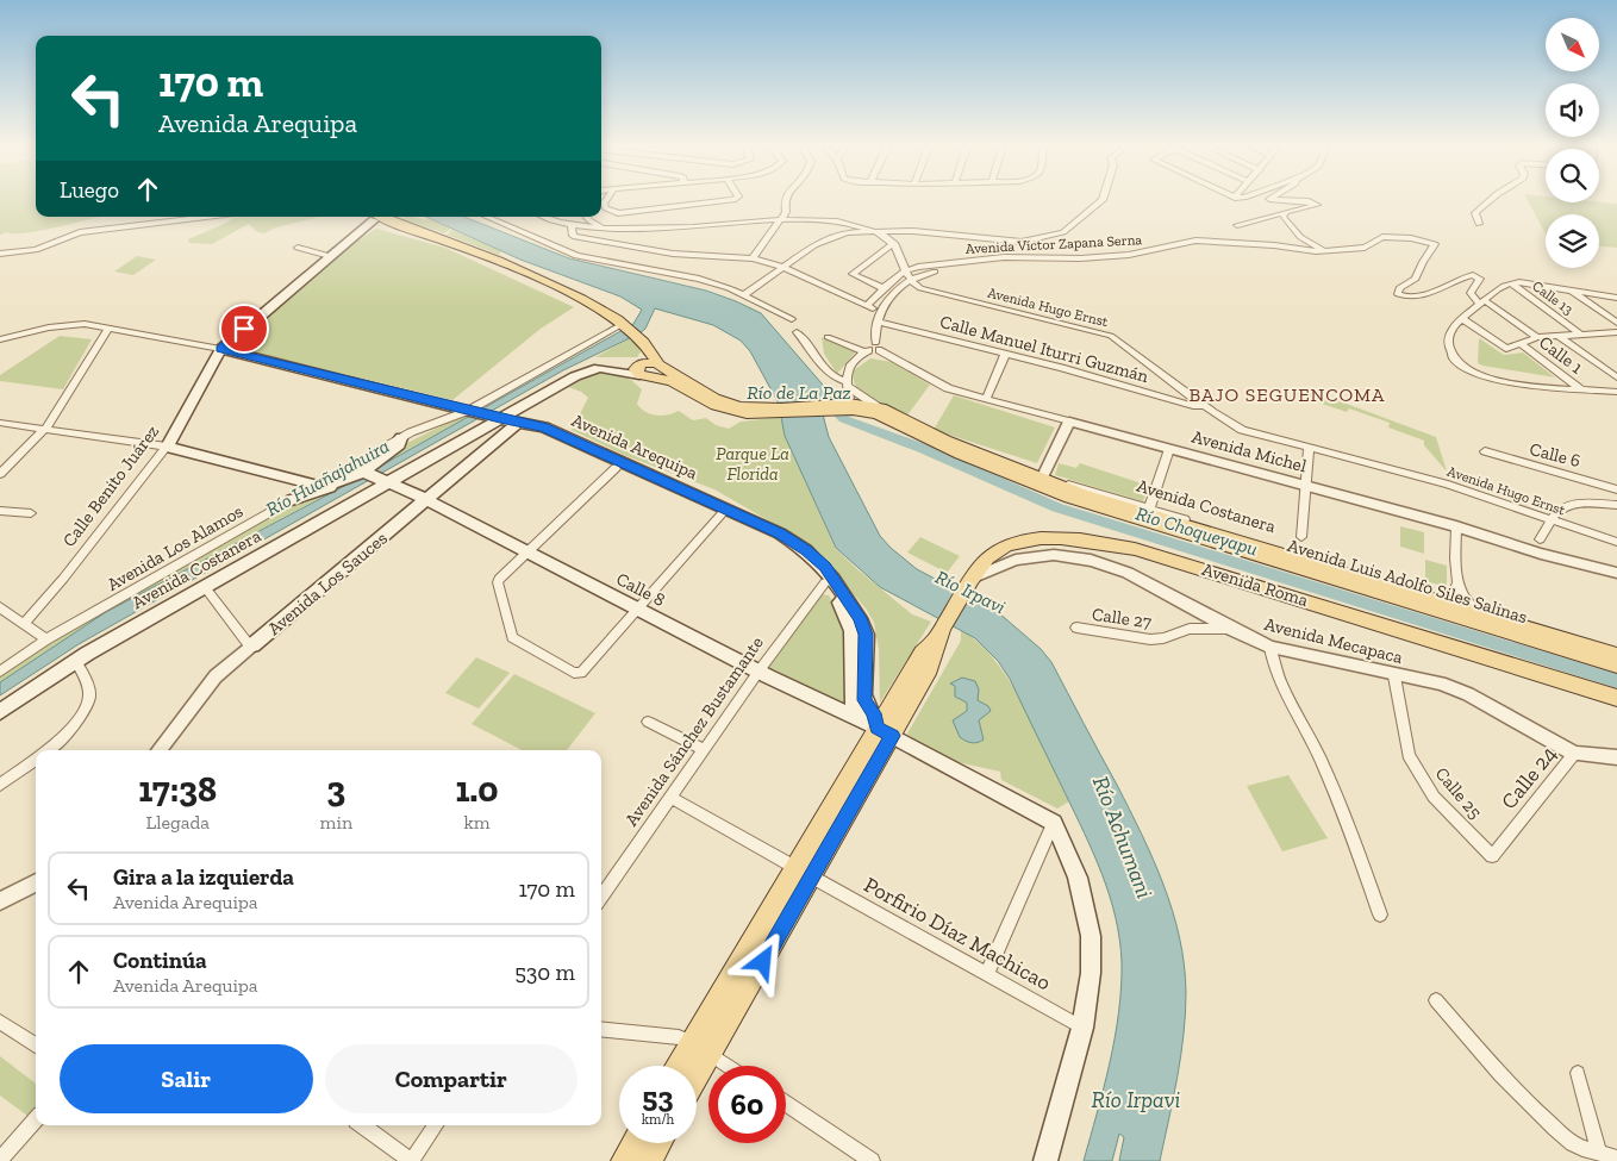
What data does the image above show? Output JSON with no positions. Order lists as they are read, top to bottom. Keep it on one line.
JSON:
{"streets":{"main road":["Avenida Arequipa","Calle Benito Juárez","Avenida Costanera","Avenida Luis Adolfo Siles Salinas","Avenida Los Sauces","Avenida Roma","Calle 8"],"street":["Avenida Víctor Zapana Serna","Calle 13","Avenida Hugo Ernst","Calle Manuel Iturri Guzmán","Calle 1","Avenida Michel","Calle 6","Avenida Los Alamos","Calle 27","Avenida Mecapaca","Avenida Sánchez Bustamante","Calle 24","Calle 25","Porfirio Díaz Machicao"]},"crossings":[["Avenida Víctor Zapana Serna","Avenida Hugo Ernst"],["Avenida Hugo Ernst","Calle Manuel Iturri Guzmán"],["Avenida Arequipa","Calle Benito Juárez"],["Avenida Arequipa","Avenida Costanera"],["Avenida Arequipa","Avenida Los Alamos"],["Avenida Arequipa","Avenida Los Sauces"],["Avenida Arequipa","Calle 8"],["Avenida Arequipa","Avenida Sánchez Bustamante"],["Avenida Costanera","Avenida Los Alamos"],["Avenida Costanera","Avenida Luis Adolfo Siles Salinas"],["Avenida Costanera","Calle 8"],["Avenida Los Sauces","Calle 8"],["Avenida Roma","Avenida Mecapaca"],["Calle 8","Avenida Sánchez Bustamante"],["Calle 27","Avenida Mecapaca"],["Avenida Mecapaca","Calle 24"],["Avenida Mecapaca","Calle 25"],["Avenida Sánchez Bustamante","Porfirio Díaz Machicao"],["Calle 24","Calle 25"]],"districts":["BAJO SEGUENCOMA"],"water":["Río de La Paz","Río Huañajahuira","Río Choqueyapu","Río Irpavi","Río Achumani"],"parks":["Parque La Florida"],"north":"bottom right","page":{"turn":["170 m","Avenida Arequipa"],"then":"Luego","eta":["17:38","Llegada","3","min","1.0","km"],"list":[{"name":"Gira a la izquierda","note":"Avenida Arequipa","value":"170 m"},{"name":"Continúa","note":"Avenida Arequipa","value":"530 m"}],"buttons":["Salir","Compartir"],"speed":"53 km/h","limit":"60"}}
